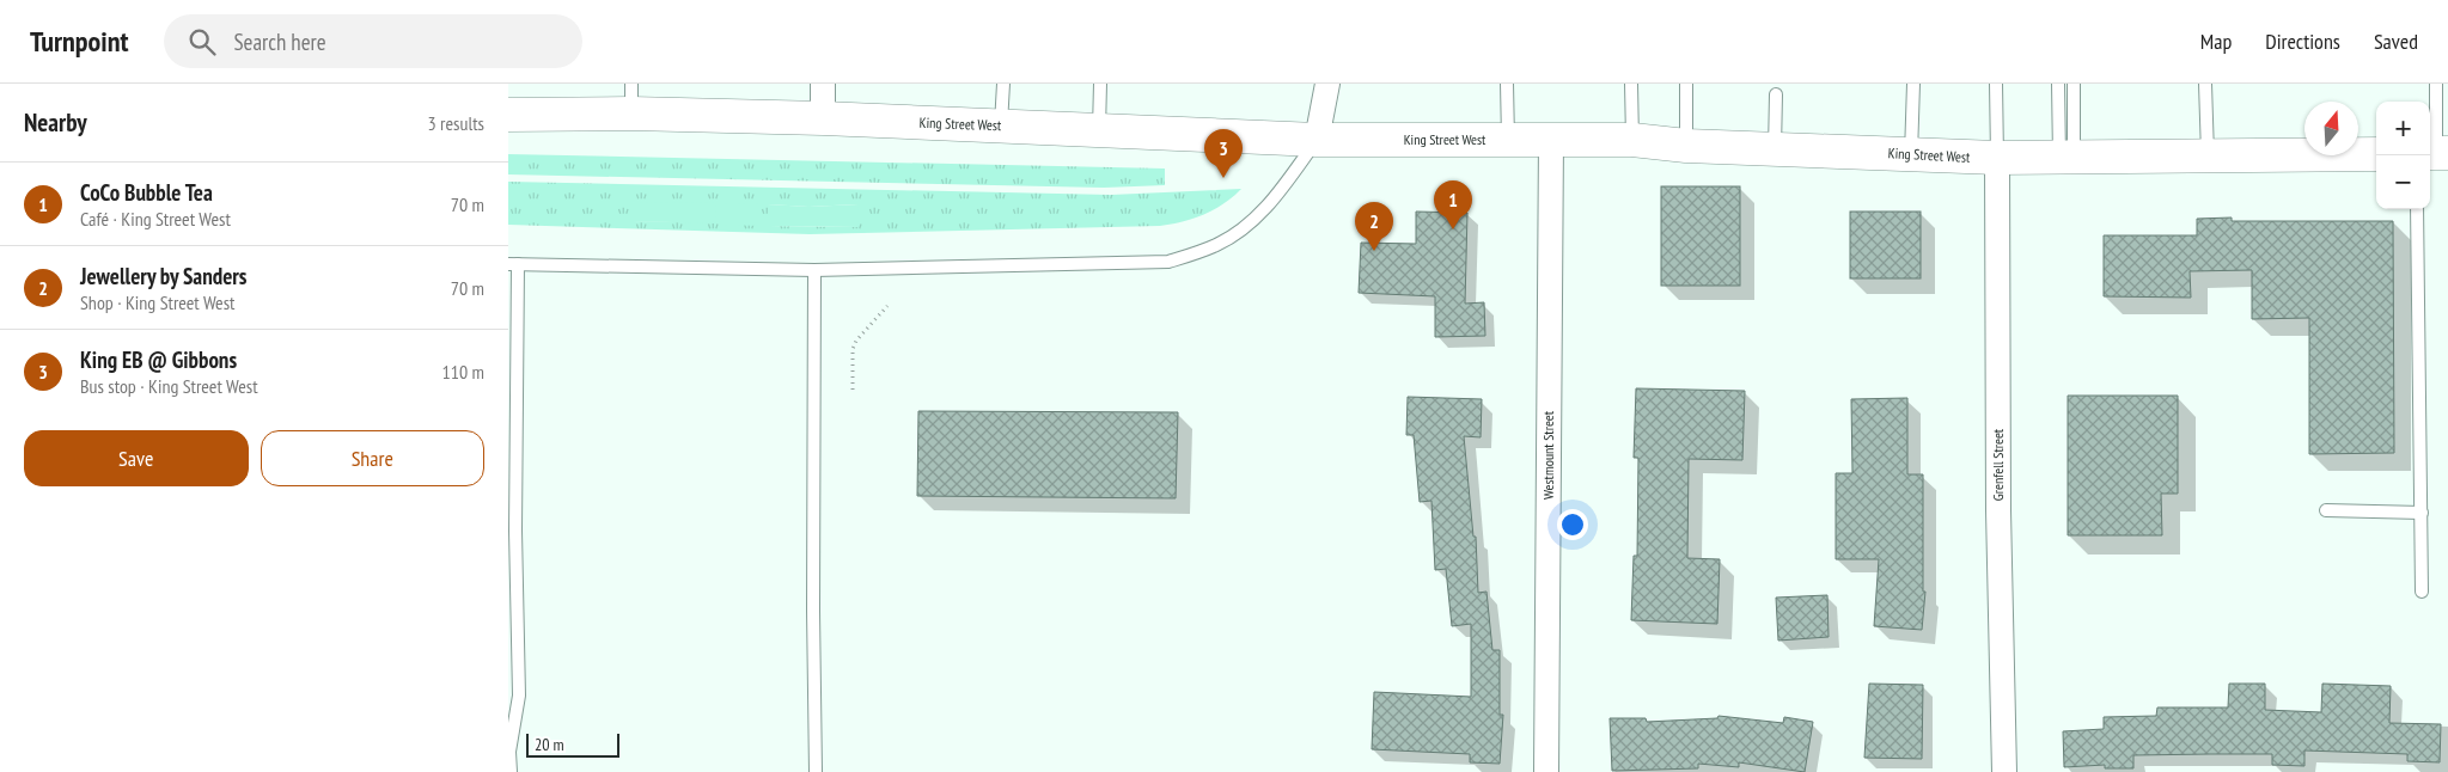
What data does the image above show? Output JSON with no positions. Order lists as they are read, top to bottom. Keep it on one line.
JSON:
{"streets":{"main road":["King Street West"],"street":["Westmount Street","Grenfell Street"]},"crossings":[["King Street West","Westmount Street"],["King Street West","Grenfell Street"]],"scale_bar":"20 m","north":"top","page":{"header":"Turnpoint","search":"Search here","nav":["Map","Directions","Saved"],"heading":["Nearby","3 results"],"map_buttons":["+","−"],"pins":["3","1","2"],"list":[{"mark":"1","name":"CoCo Bubble Tea","note":"Café · King Street West","value":"70 m"},{"mark":"2","name":"Jewellery by Sanders","note":"Shop · King Street West","value":"70 m"},{"mark":"3","name":"King EB @ Gibbons","note":"Bus stop · King Street West","value":"110 m"}],"buttons":["Save","Share"],"scale":"20 m"}}
